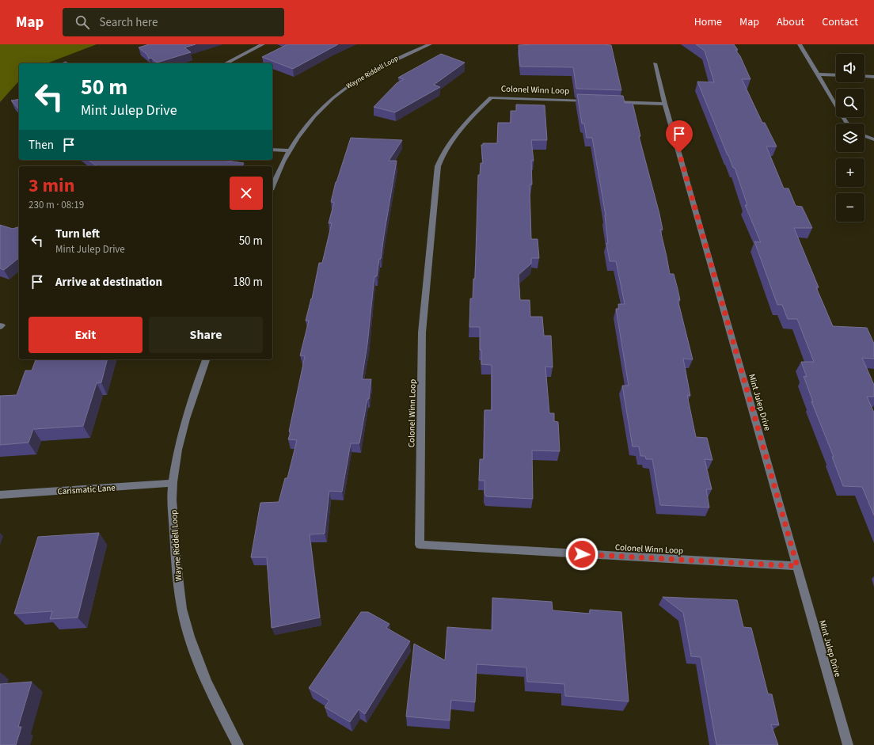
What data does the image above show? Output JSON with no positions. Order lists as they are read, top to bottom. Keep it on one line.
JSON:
{"streets":{"street":["Wayne Riddell Loop","Colonel Winn Loop","Mint Julep Drive","Carismatic Lane"]},"crossings":[["Wayne Riddell Loop","Carismatic Lane"],["Colonel Winn Loop","Mint Julep Drive"]],"page":{"header":"Map","search":"Search here","nav":["Home","Map","About","Contact"],"map_buttons":["+","−"],"turn":["50 m","Mint Julep Drive"],"then":"Then","heading":["3 min","230 m · 08:19"],"list":[{"name":"Turn left","note":"Mint Julep Drive","value":"50 m"},{"name":"Arrive at destination","value":"180 m"}],"buttons":["Exit","Share"]}}
